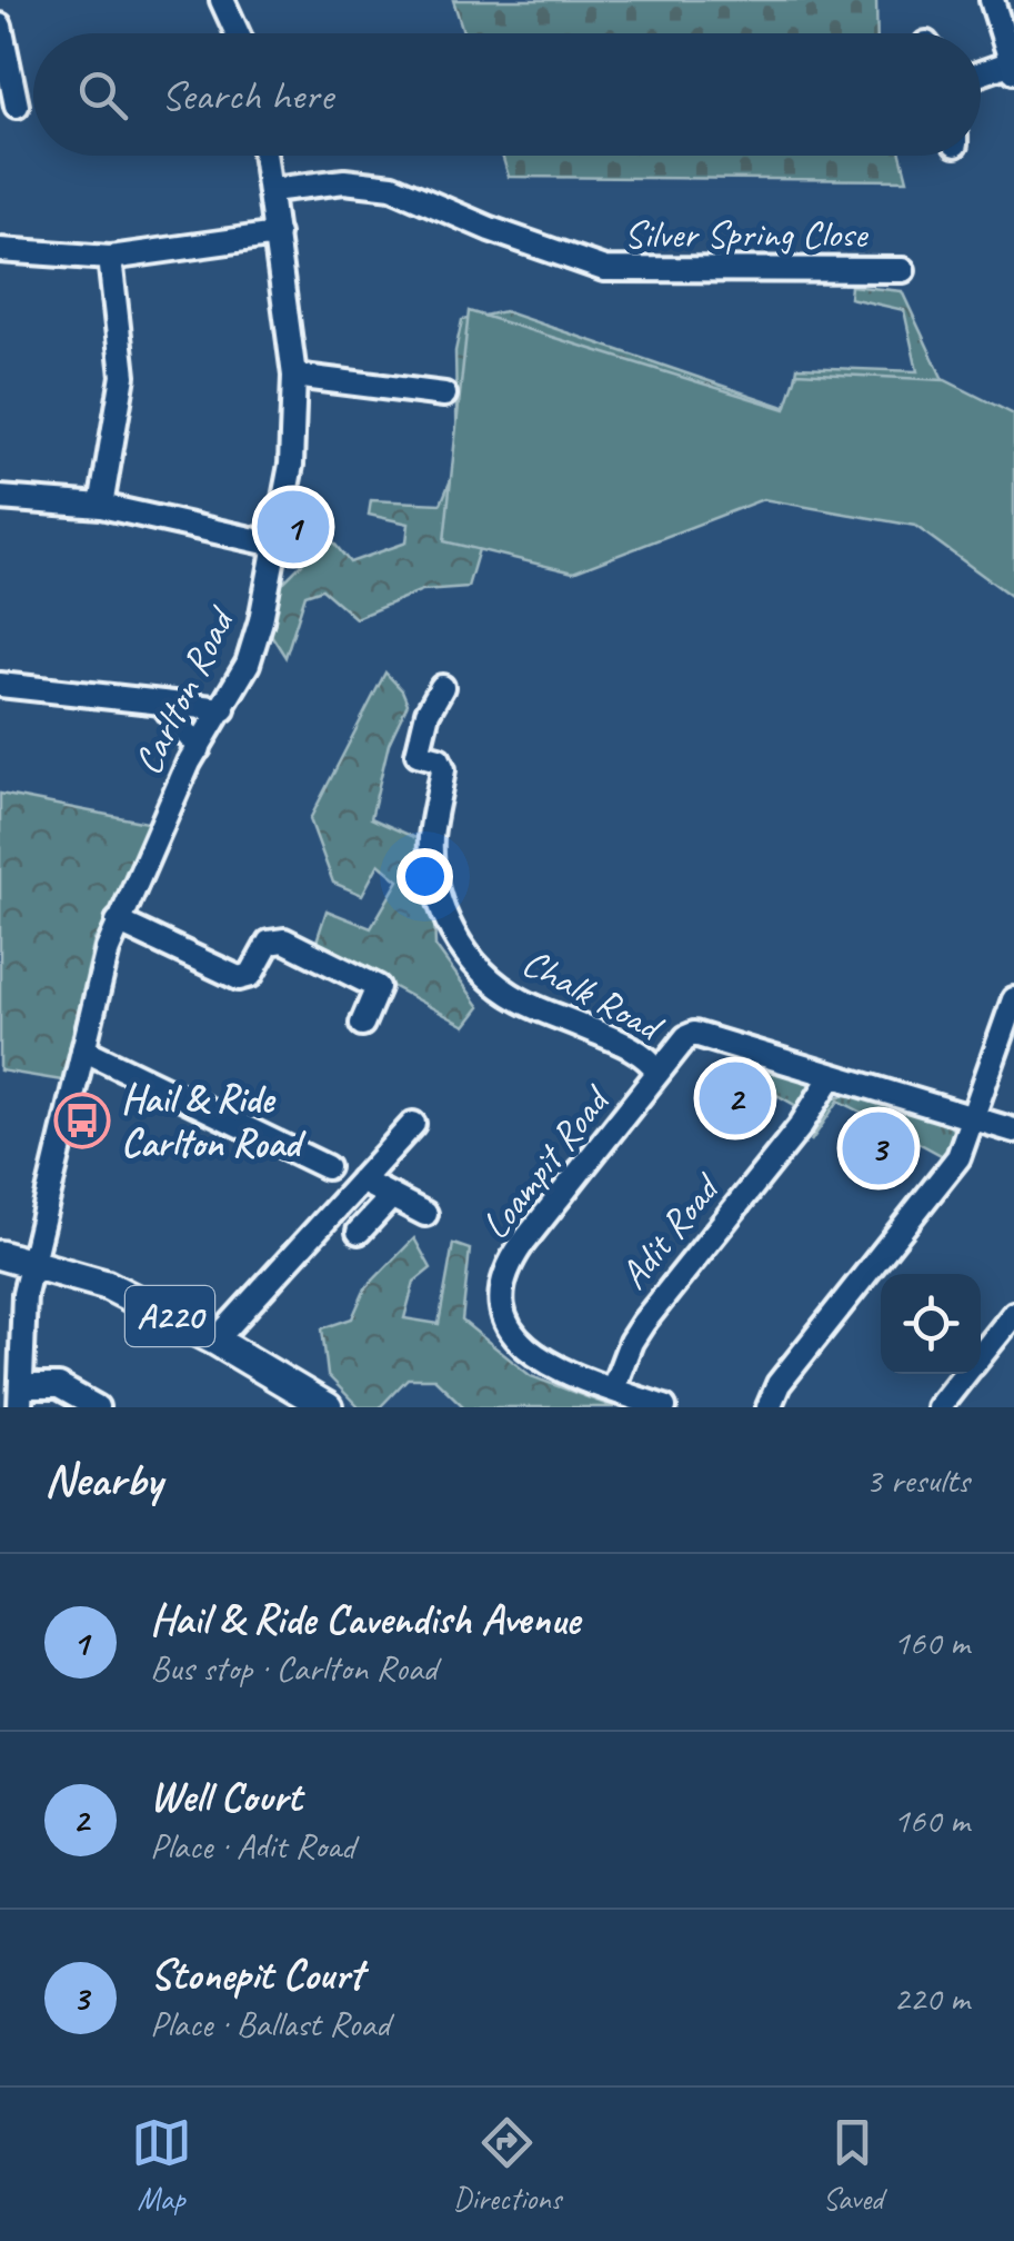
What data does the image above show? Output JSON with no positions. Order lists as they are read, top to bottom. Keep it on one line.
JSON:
{"streets":{"main road":["A220"],"street":["Silver Spring Close","Carlton Road","Chalk Road","Loampit Road","Adit Road"]},"crossings":[["Silver Spring Close","Carlton Road"],["Carlton Road","A220"],["Chalk Road","Loampit Road"],["Loampit Road","Adit Road"]],"places":{"bus stop":["Hail & Ride Carlton Road"]},"page":{"search":"Search here","pins":["1","2","3"],"heading":["Nearby","3 results"],"list":[{"mark":"1","name":"Hail & Ride Cavendish Avenue","note":"Bus stop · Carlton Road","value":"160 m"},{"mark":"2","name":"Well Court","note":"Place · Adit Road","value":"160 m"},{"mark":"3","name":"Stonepit Court","note":"Place · Ballast Road","value":"220 m"}],"nav":["Map","Directions","Saved"]}}
